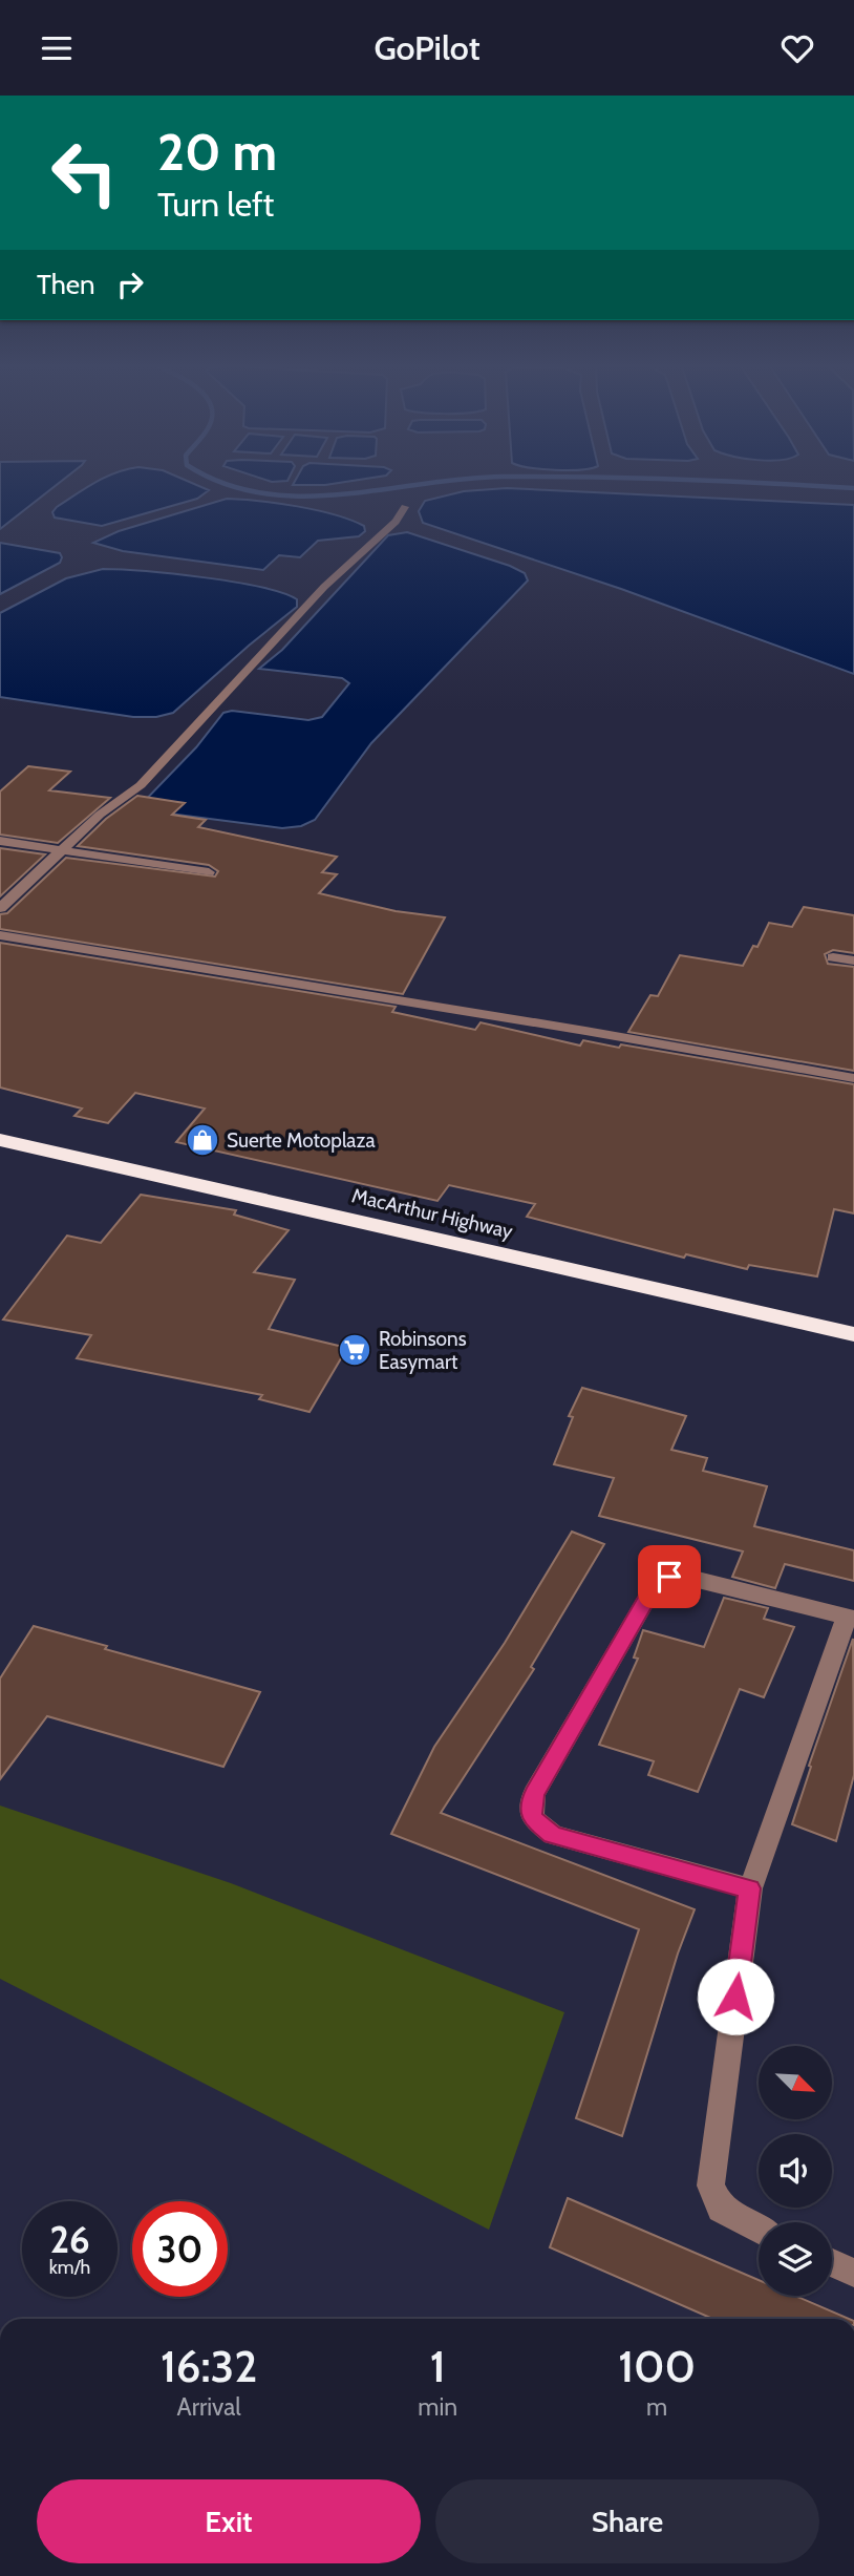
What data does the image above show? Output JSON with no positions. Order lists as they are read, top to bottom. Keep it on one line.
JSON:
{"streets":{"highway":["MacArthur Highway"]},"places":{"shop":["Suerte Motoplaza"],"supermarket":["Robinsons Easymart"]},"north":"bottom right","page":{"header":"GoPilot","turn":["20 m","Turn left"],"then":"Then","speed":"26 km/h","limit":"30","eta":["16:32","Arrival","1","min","100","m"],"buttons":["Exit","Share"]}}
